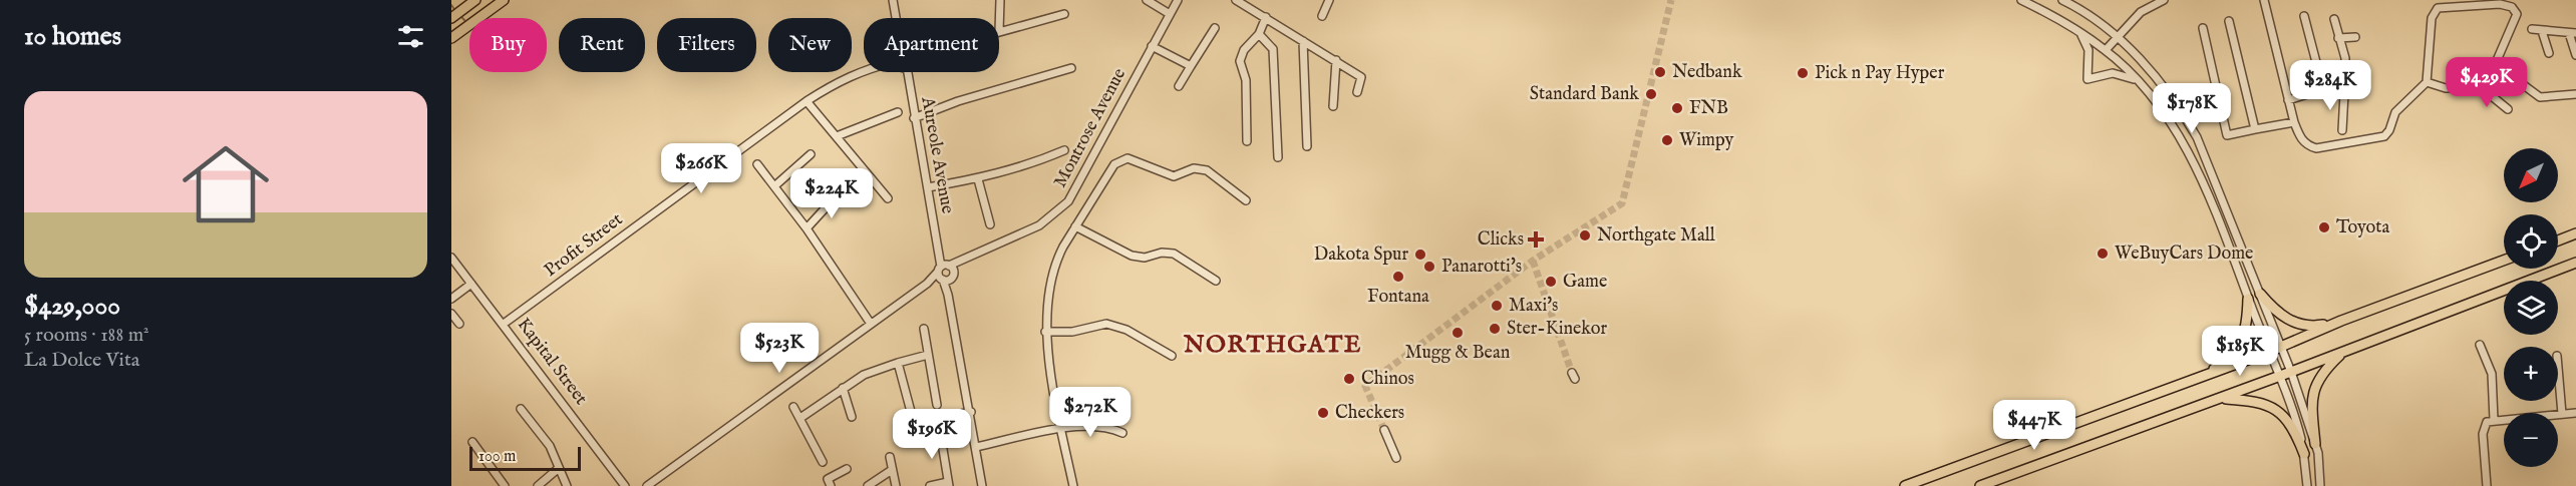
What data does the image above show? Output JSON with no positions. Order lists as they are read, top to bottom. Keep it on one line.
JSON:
{"streets":{"street":["Montrose Avenue","Aureole Avenue","Profit Street","Kapital Street"]},"crossings":[["Montrose Avenue","Aureole Avenue"],["Profit Street","Kapital Street"]],"districts":["NORTHGATE"],"places":{"other":["Nedbank","Pick n Pay Hyper","Standard Bank","FNB","Wimpy","Toyota","Northgate Mall","WeBuyCars Dome","Dakota Spur","Panarotti's","Fontana","Game","Maxi's","Ster-Kinekor","Mugg & Bean","Chinos","Checkers"],"health":["Clicks"]},"scale_bar":"100 m","north":"bottom left","page":{"heading":"10 homes","chip":["Buy","Rent","Filters","New","Apartment"],"price":["$429K","$284K","$178K","$266K","$224K","$523K","$185K","$272K","$447K","$196K"],"list":[{"name":"$429,000","note":"5 rooms · 188 m² · La Dolce Vita"}],"map_buttons":["+","−"],"scale":"100 m"}}
